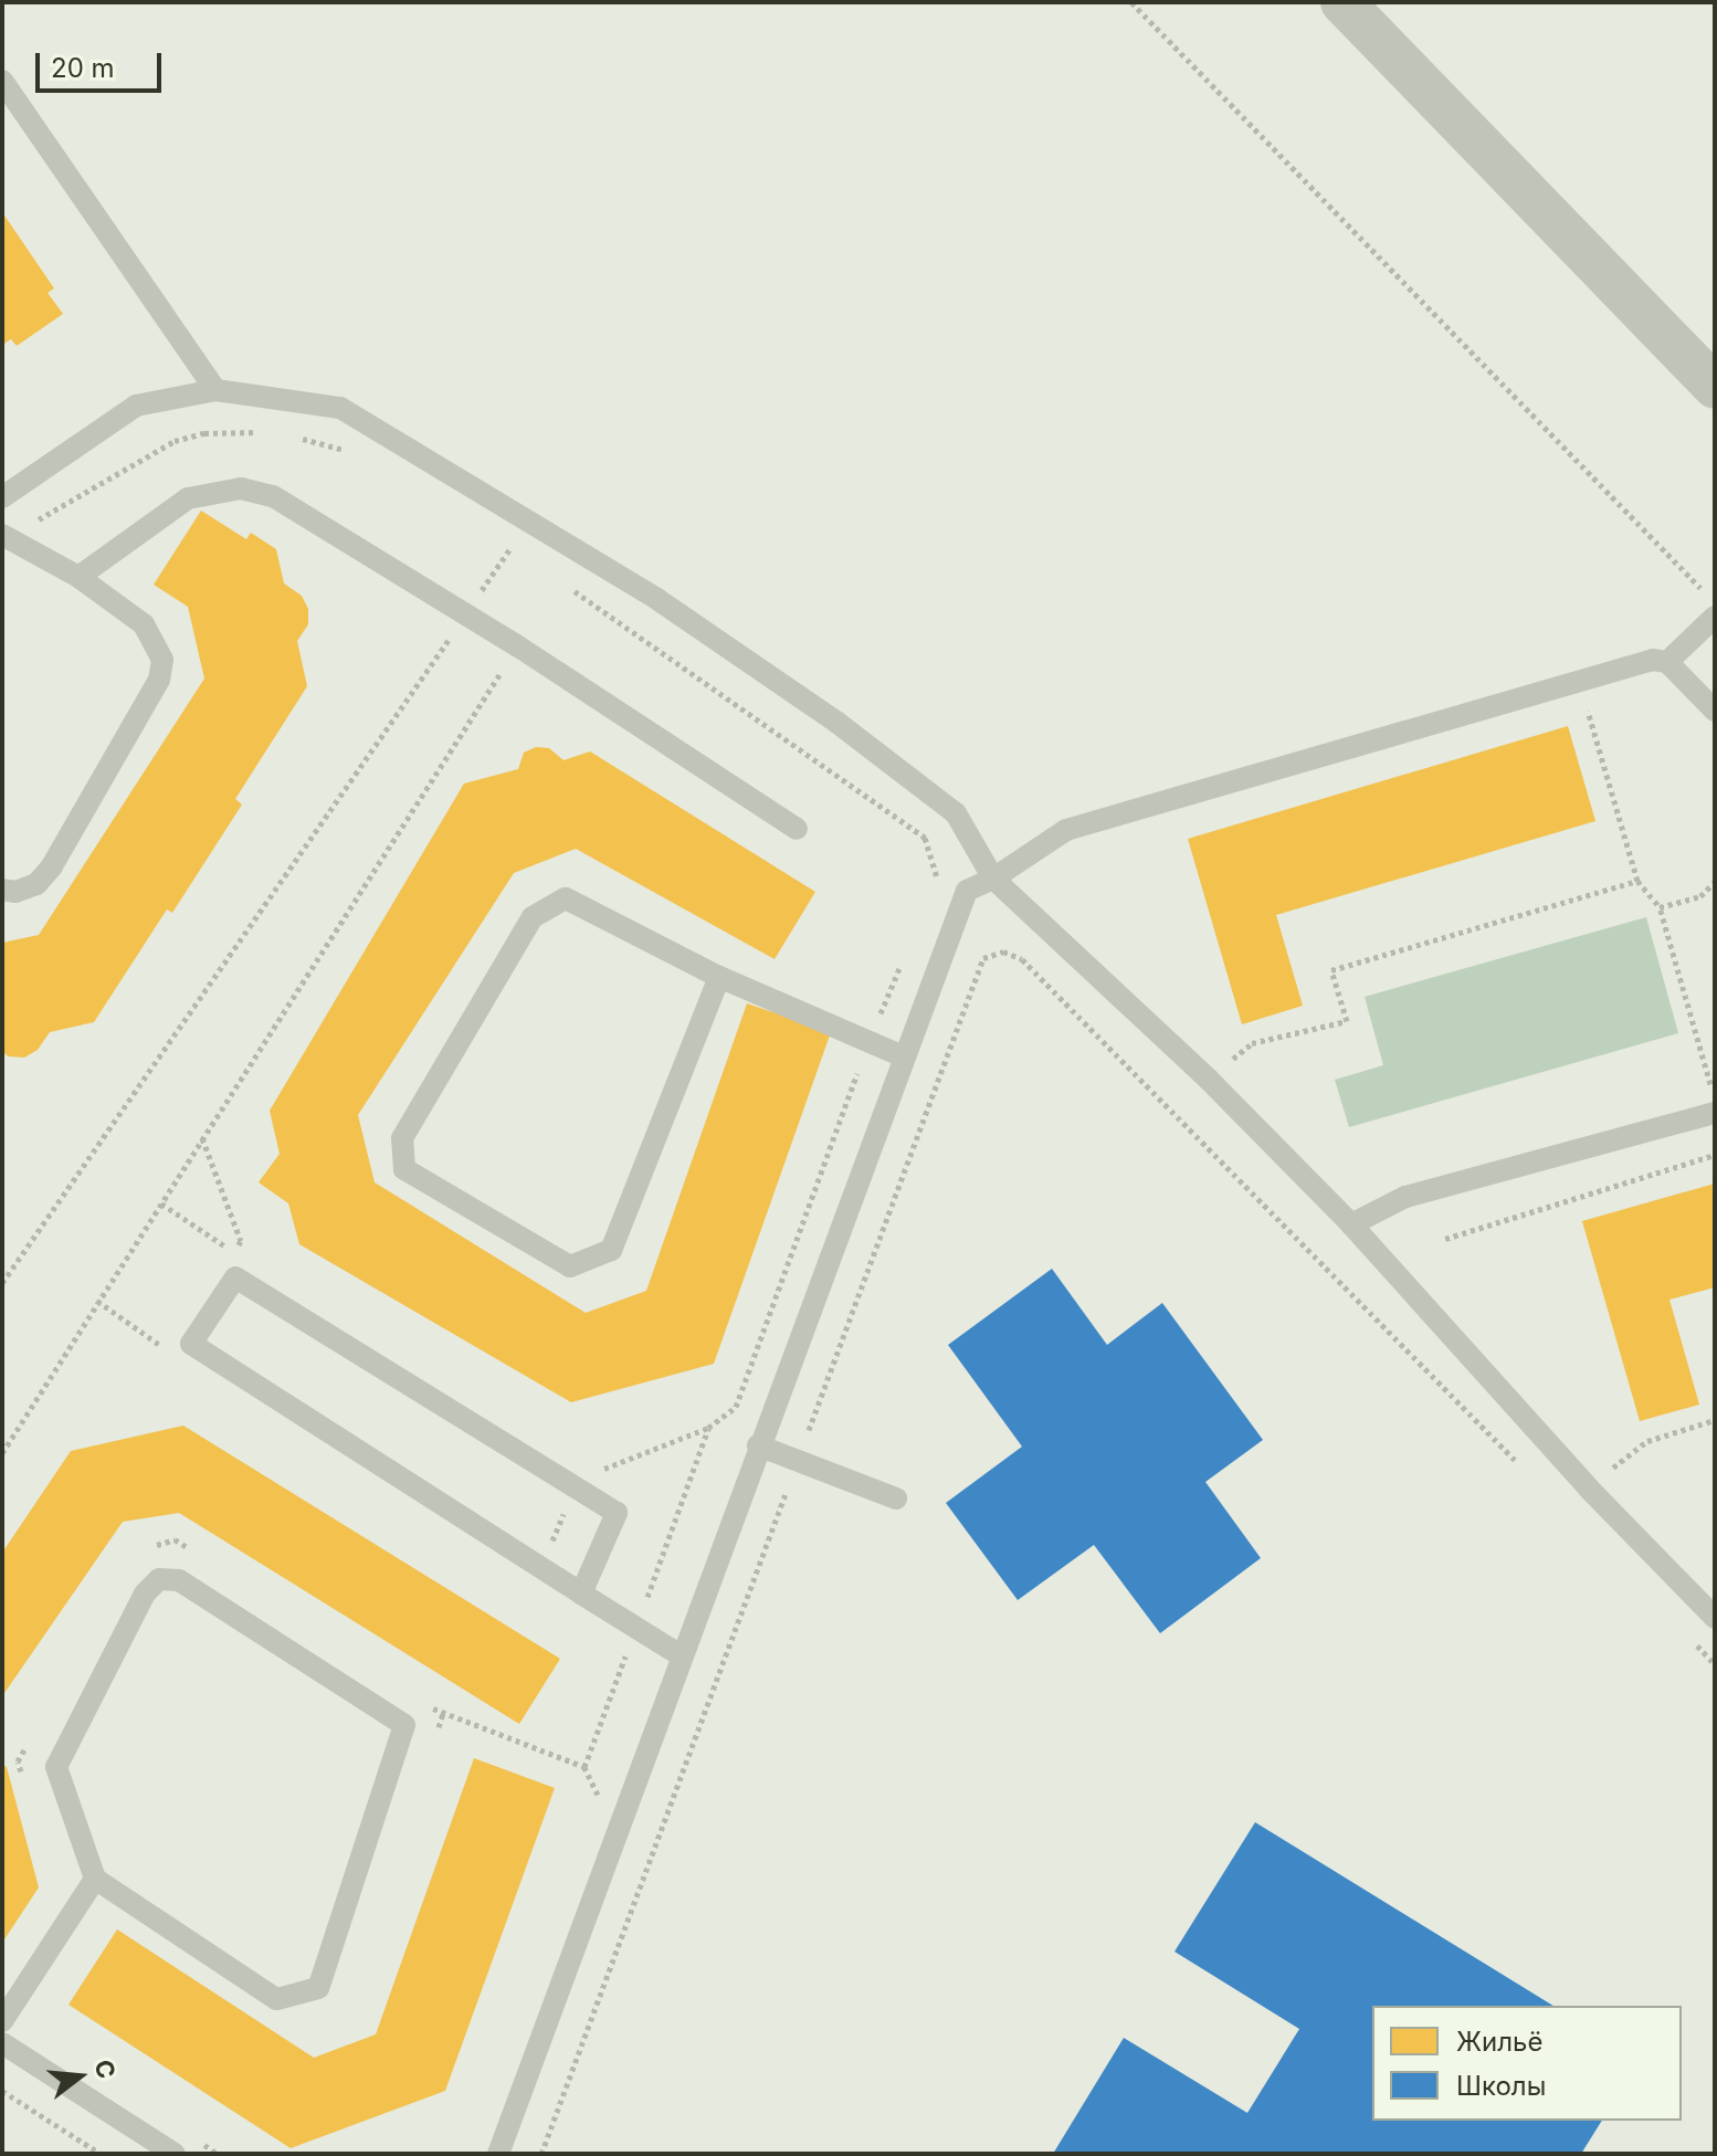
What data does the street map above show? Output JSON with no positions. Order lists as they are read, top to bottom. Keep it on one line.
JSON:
{"legend":["Жильё","Школы"],"scale_bar":"20 m","north":"right"}
